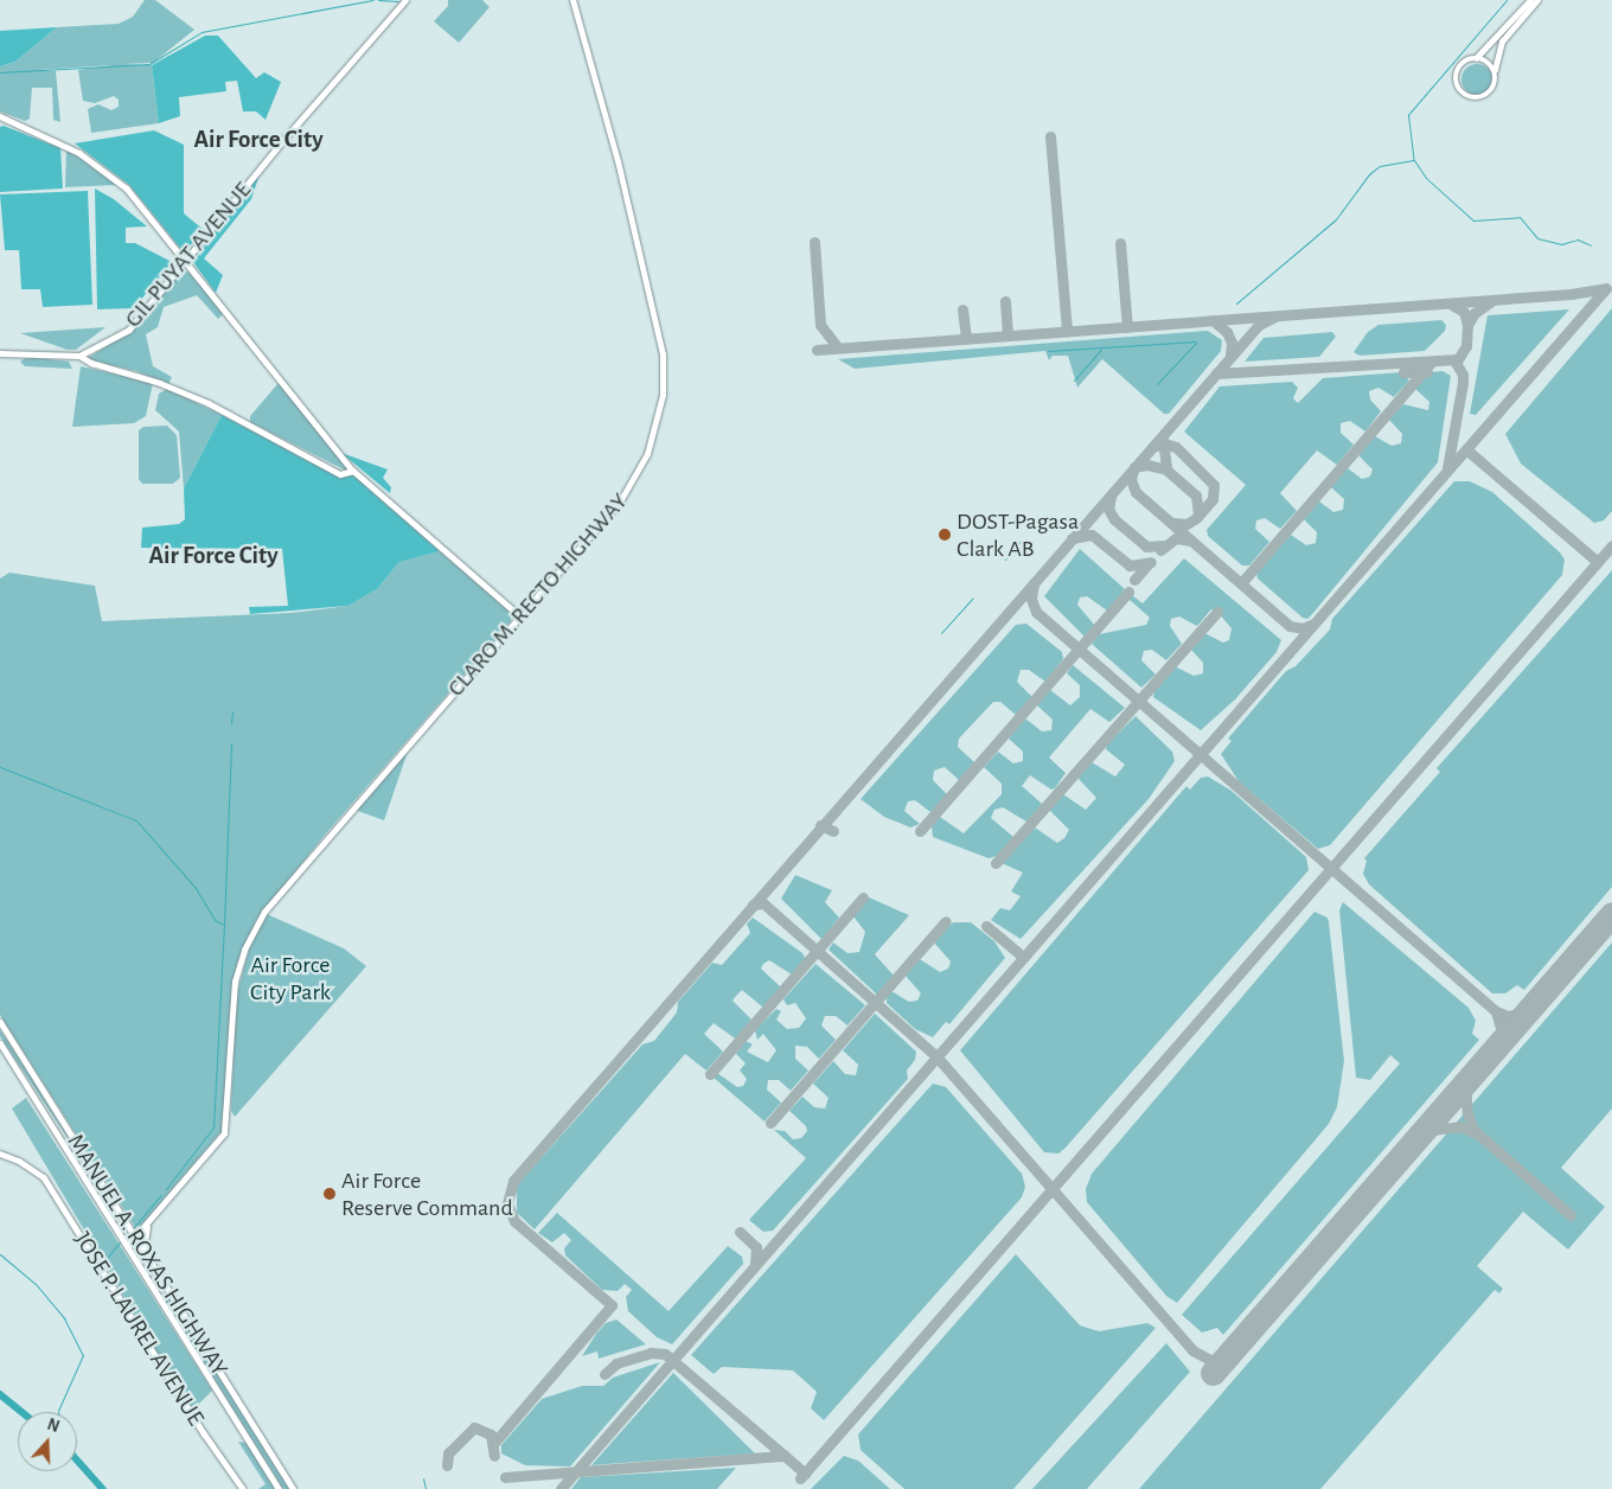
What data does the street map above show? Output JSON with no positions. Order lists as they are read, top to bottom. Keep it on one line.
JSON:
{"streets":{"main road":["GIL PUYAT AVENUE","CLARO M. RECTO HIGHWAY","MANUEL A. ROXAS HIGHWAY","JOSE P. LAUREL AVENUE"]},"districts":["Air Force City","Air Force City"],"parks":["Air Force City Park"],"places":["DOST-Pagasa Clark AB","Air Force Reserve Command"],"north":"top"}
